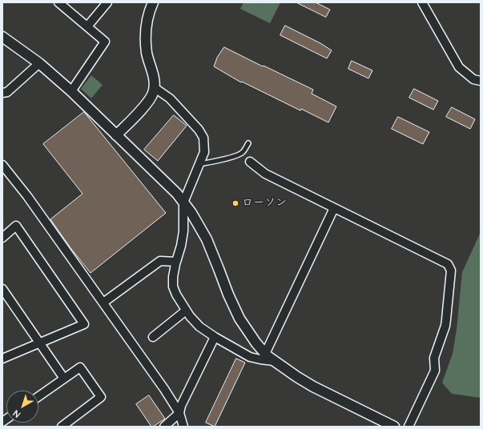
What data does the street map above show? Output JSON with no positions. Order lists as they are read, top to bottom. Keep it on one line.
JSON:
{"places":["ローソン"],"north":"bottom left"}
